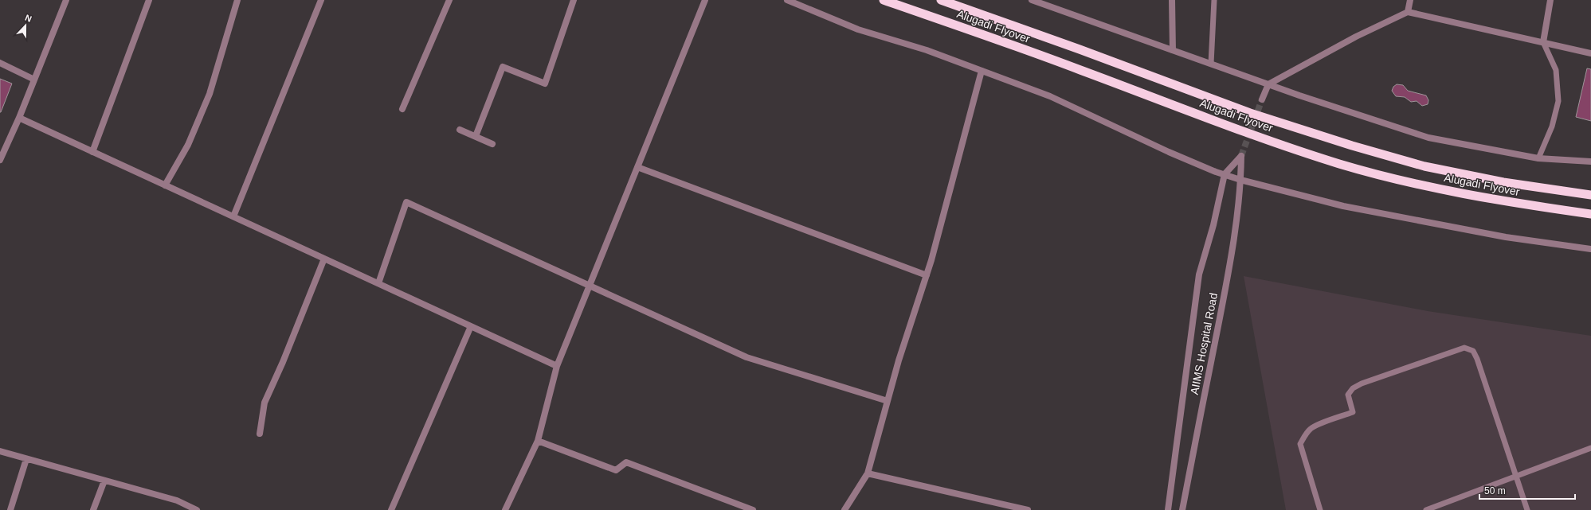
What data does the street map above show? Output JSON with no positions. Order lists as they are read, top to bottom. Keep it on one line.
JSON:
{"streets":{"highway":["Alugadi Flyover"],"street":["AIIMS Hospital Road"]},"scale_bar":"50 m","north":"top"}
